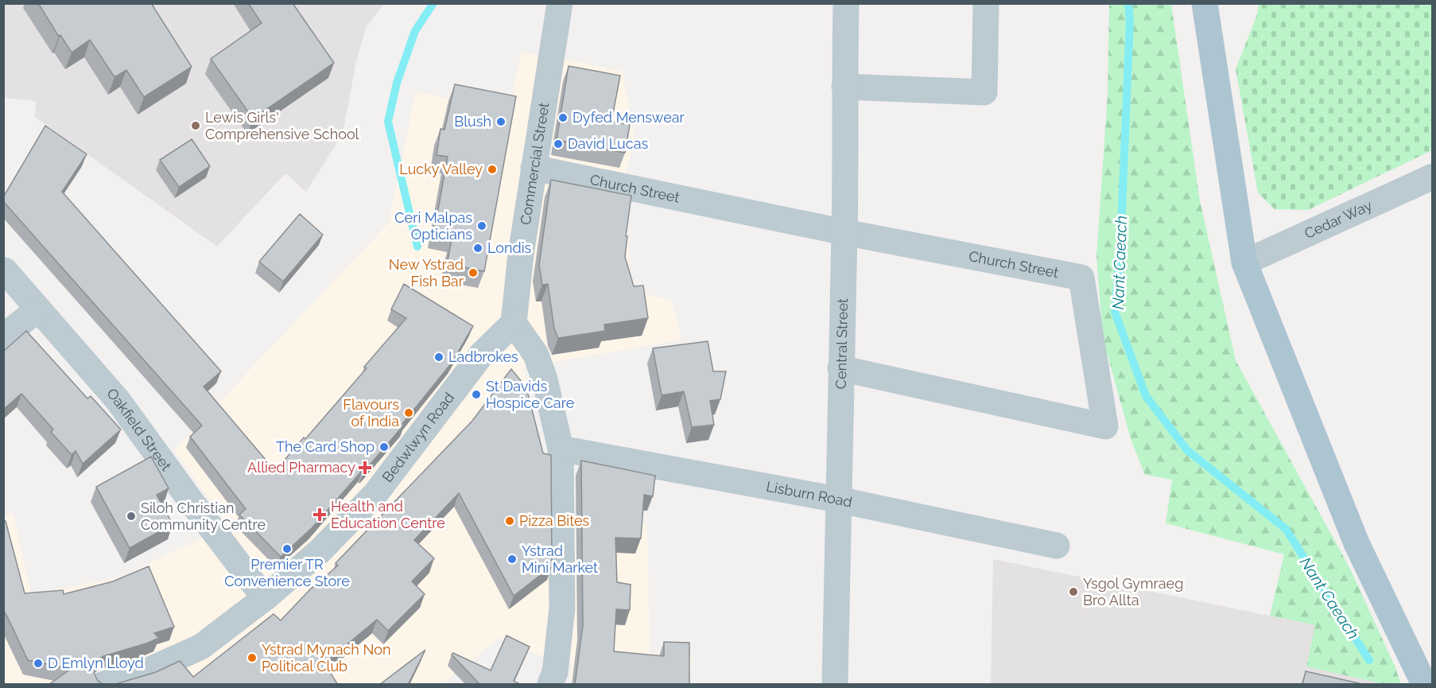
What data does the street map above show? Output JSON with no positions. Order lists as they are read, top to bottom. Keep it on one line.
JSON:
{"streets":{"street":["Commercial Street","Church Street","Cedar Way","Central Street","Oakfield Street","Bedwlwyn Road","Lisburn Road"]},"crossings":[["Commercial Street","Church Street"],["Commercial Street","Bedwlwyn Road"],["Church Street","Central Street"],["Central Street","Lisburn Road"],["Oakfield Street","Bedwlwyn Road"]],"water":["Nant Caeach"],"places":{"other":["Dyfed Menswear","Blush","Lewis Girls' Comprehensive School","David Lucas","Lucky Valley","Ceri Malpas Opticians","Londis","New Ystrad Fish Bar","Ladbrokes","St Davids Hospice Care","Flavours of India","The Card Shop","Siloh Christian Community Centre","Pizza Bites","Premier TR Convenience Store","Ystrad Mini Market","Ysgol Gymraeg Bro Allta","Ystrad Mynach Non Political Club","D Emlyn Lloyd"],"health":["Allied Pharmacy","Health and Education Centre"]}}
